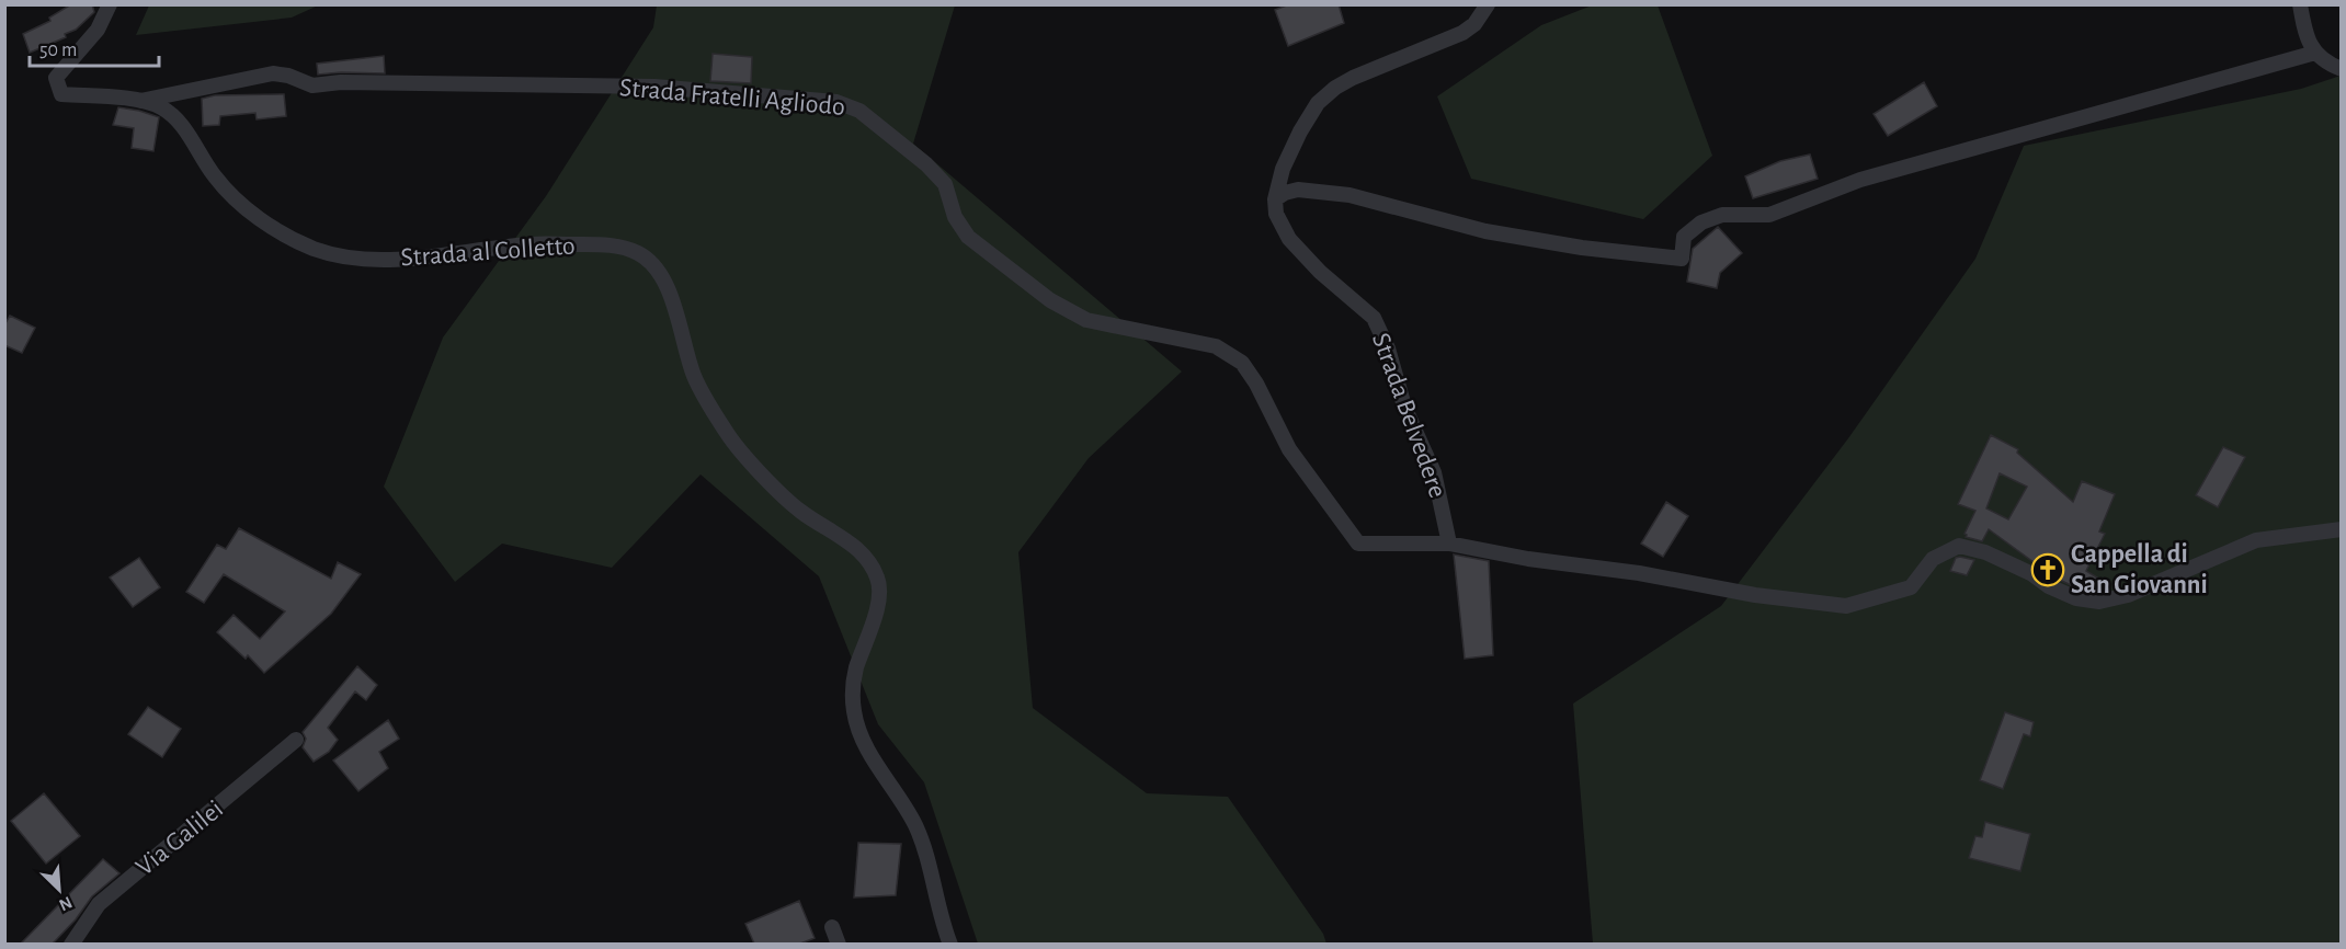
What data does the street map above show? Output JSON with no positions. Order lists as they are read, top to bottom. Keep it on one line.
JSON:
{"streets":{"street":["Strada Fratelli Agliodo","Strada al Colletto","Strada Belvedere","Via Galilei"]},"crossings":[["Strada Fratelli Agliodo","Strada al Colletto"],["Strada Fratelli Agliodo","Strada Belvedere"]],"places":{"church":["Cappella di San Giovanni"]},"scale_bar":"50 m","north":"bottom right"}
